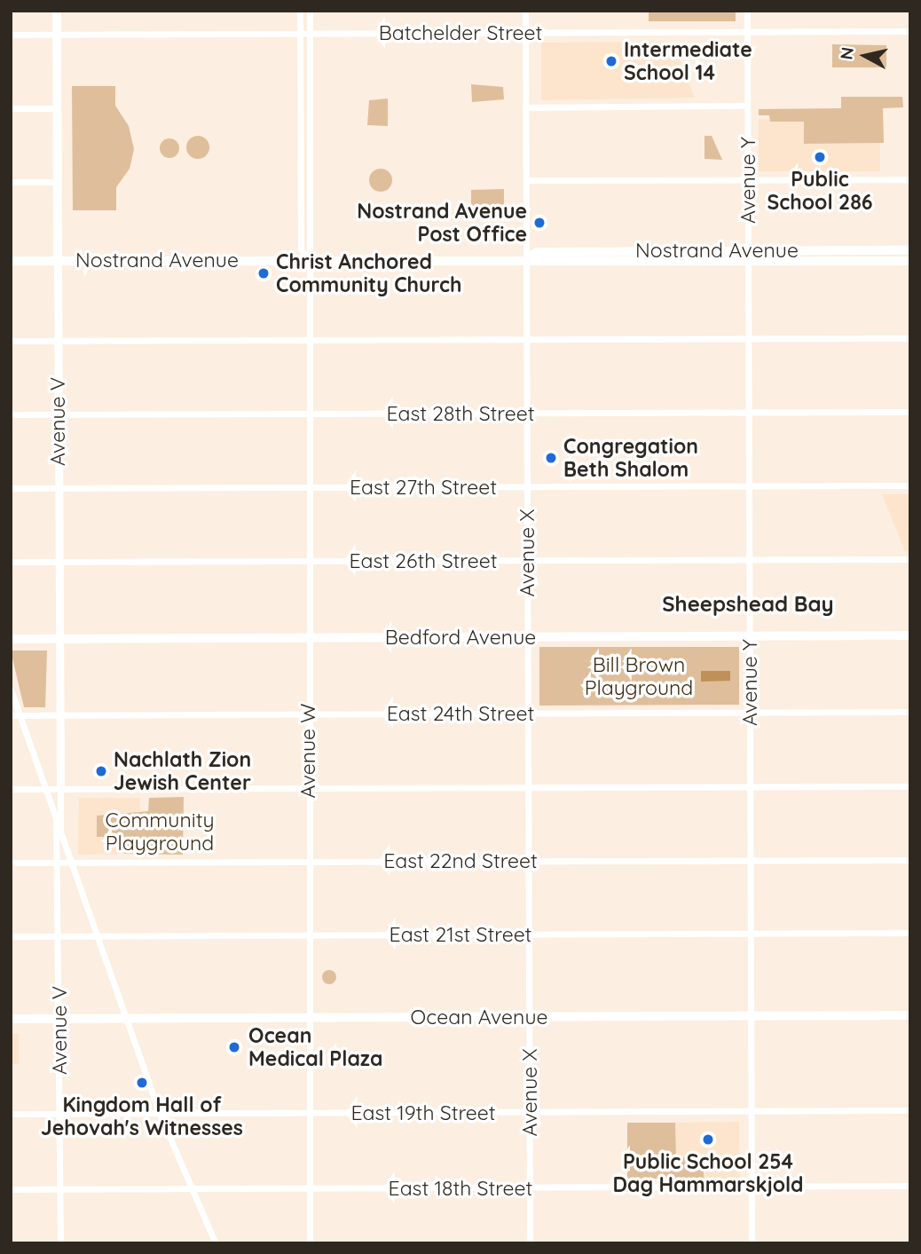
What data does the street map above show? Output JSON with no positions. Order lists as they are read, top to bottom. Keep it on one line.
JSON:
{"streets":{"main road":["Nostrand Avenue","Avenue V","Bedford Avenue","Ocean Avenue"],"street":["Batchelder Street","Avenue Y","East 28th Street","East 27th Street","Avenue X","East 26th Street","East 24th Street","Avenue W","East 22nd Street","East 21st Street","East 19th Street","East 18th Street"]},"crossings":[["Batchelder Street","Avenue Y"],["Batchelder Street","Avenue V"],["Batchelder Street","Avenue X"],["Batchelder Street","Avenue W"],["Avenue Y","Nostrand Avenue"],["Avenue Y","East 28th Street"],["Avenue Y","East 27th Street"],["Avenue Y","East 26th Street"],["Avenue Y","Bedford Avenue"],["Avenue Y","East 24th Street"],["Avenue Y","East 22nd Street"],["Avenue Y","East 21st Street"],["Avenue Y","Ocean Avenue"],["Avenue Y","East 19th Street"],["Avenue Y","East 18th Street"],["Nostrand Avenue","Avenue V"],["Nostrand Avenue","Avenue X"],["Nostrand Avenue","Avenue W"],["East 28th Street","Avenue V"],["East 28th Street","Avenue X"],["East 28th Street","Avenue W"],["Avenue V","East 27th Street"],["Avenue V","East 26th Street"],["Avenue V","Bedford Avenue"],["Avenue V","East 24th Street"],["Avenue V","East 22nd Street"],["Avenue V","East 21st Street"],["Avenue V","Ocean Avenue"],["Avenue V","East 19th Street"],["Avenue V","East 18th Street"],["East 27th Street","Avenue X"],["East 27th Street","Avenue W"],["Avenue X","East 26th Street"],["Avenue X","Bedford Avenue"],["Avenue X","East 24th Street"],["Avenue X","East 22nd Street"],["Avenue X","East 21st Street"],["Avenue X","Ocean Avenue"],["Avenue X","East 19th Street"],["Avenue X","East 18th Street"],["East 26th Street","Avenue W"],["Bedford Avenue","Avenue W"],["East 24th Street","Avenue W"],["Avenue W","East 22nd Street"],["Avenue W","East 21st Street"],["Avenue W","Ocean Avenue"],["Avenue W","East 19th Street"],["Avenue W","East 18th Street"]],"districts":["Sheepshead Bay"],"parks":["Bill Brown Playground","Community Playground"],"places":["Intermediate School 14","Public School 286","Nostrand Avenue Post Office","Christ Anchored Community Church","Congregation Beth Shalom","Nachlath Zion Jewish Center","Ocean Medical Plaza","Kingdom Hall of Jehovah's Witnesses","Public School 254 Dag Hammarskjold"],"north":"left"}
